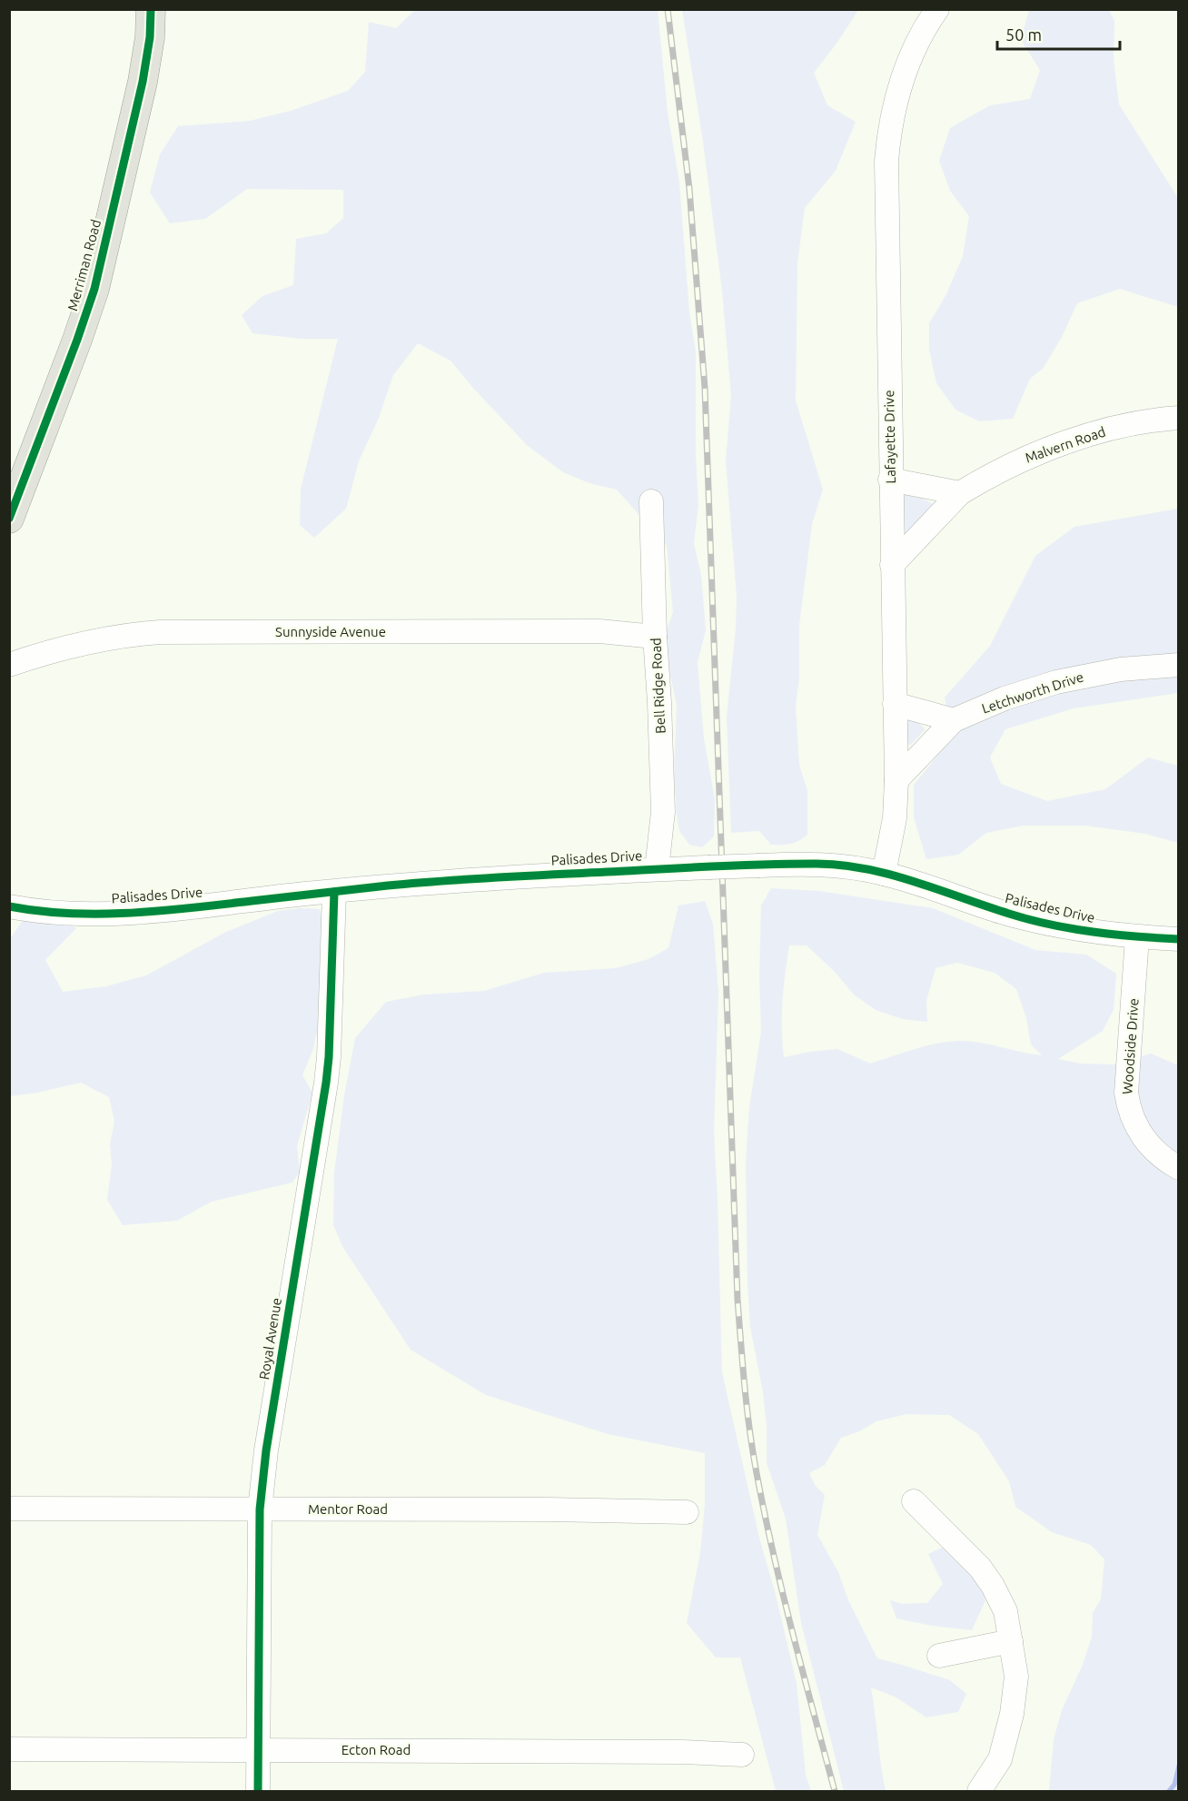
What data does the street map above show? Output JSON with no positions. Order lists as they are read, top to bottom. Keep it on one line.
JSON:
{"streets":{"main road":["Merriman Road"],"street":["Lafayette Drive","Malvern Road","Sunnyside Avenue","Bell Ridge Road","Letchworth Drive","Palisades Drive","Woodside Drive","Royal Avenue","Mentor Road","Ecton Road"]},"crossings":[["Lafayette Drive","Malvern Road"],["Lafayette Drive","Letchworth Drive"],["Lafayette Drive","Palisades Drive"],["Sunnyside Avenue","Bell Ridge Road"],["Bell Ridge Road","Palisades Drive"],["Palisades Drive","Woodside Drive"],["Palisades Drive","Royal Avenue"],["Royal Avenue","Mentor Road"],["Royal Avenue","Ecton Road"]],"scale_bar":"50 m"}
